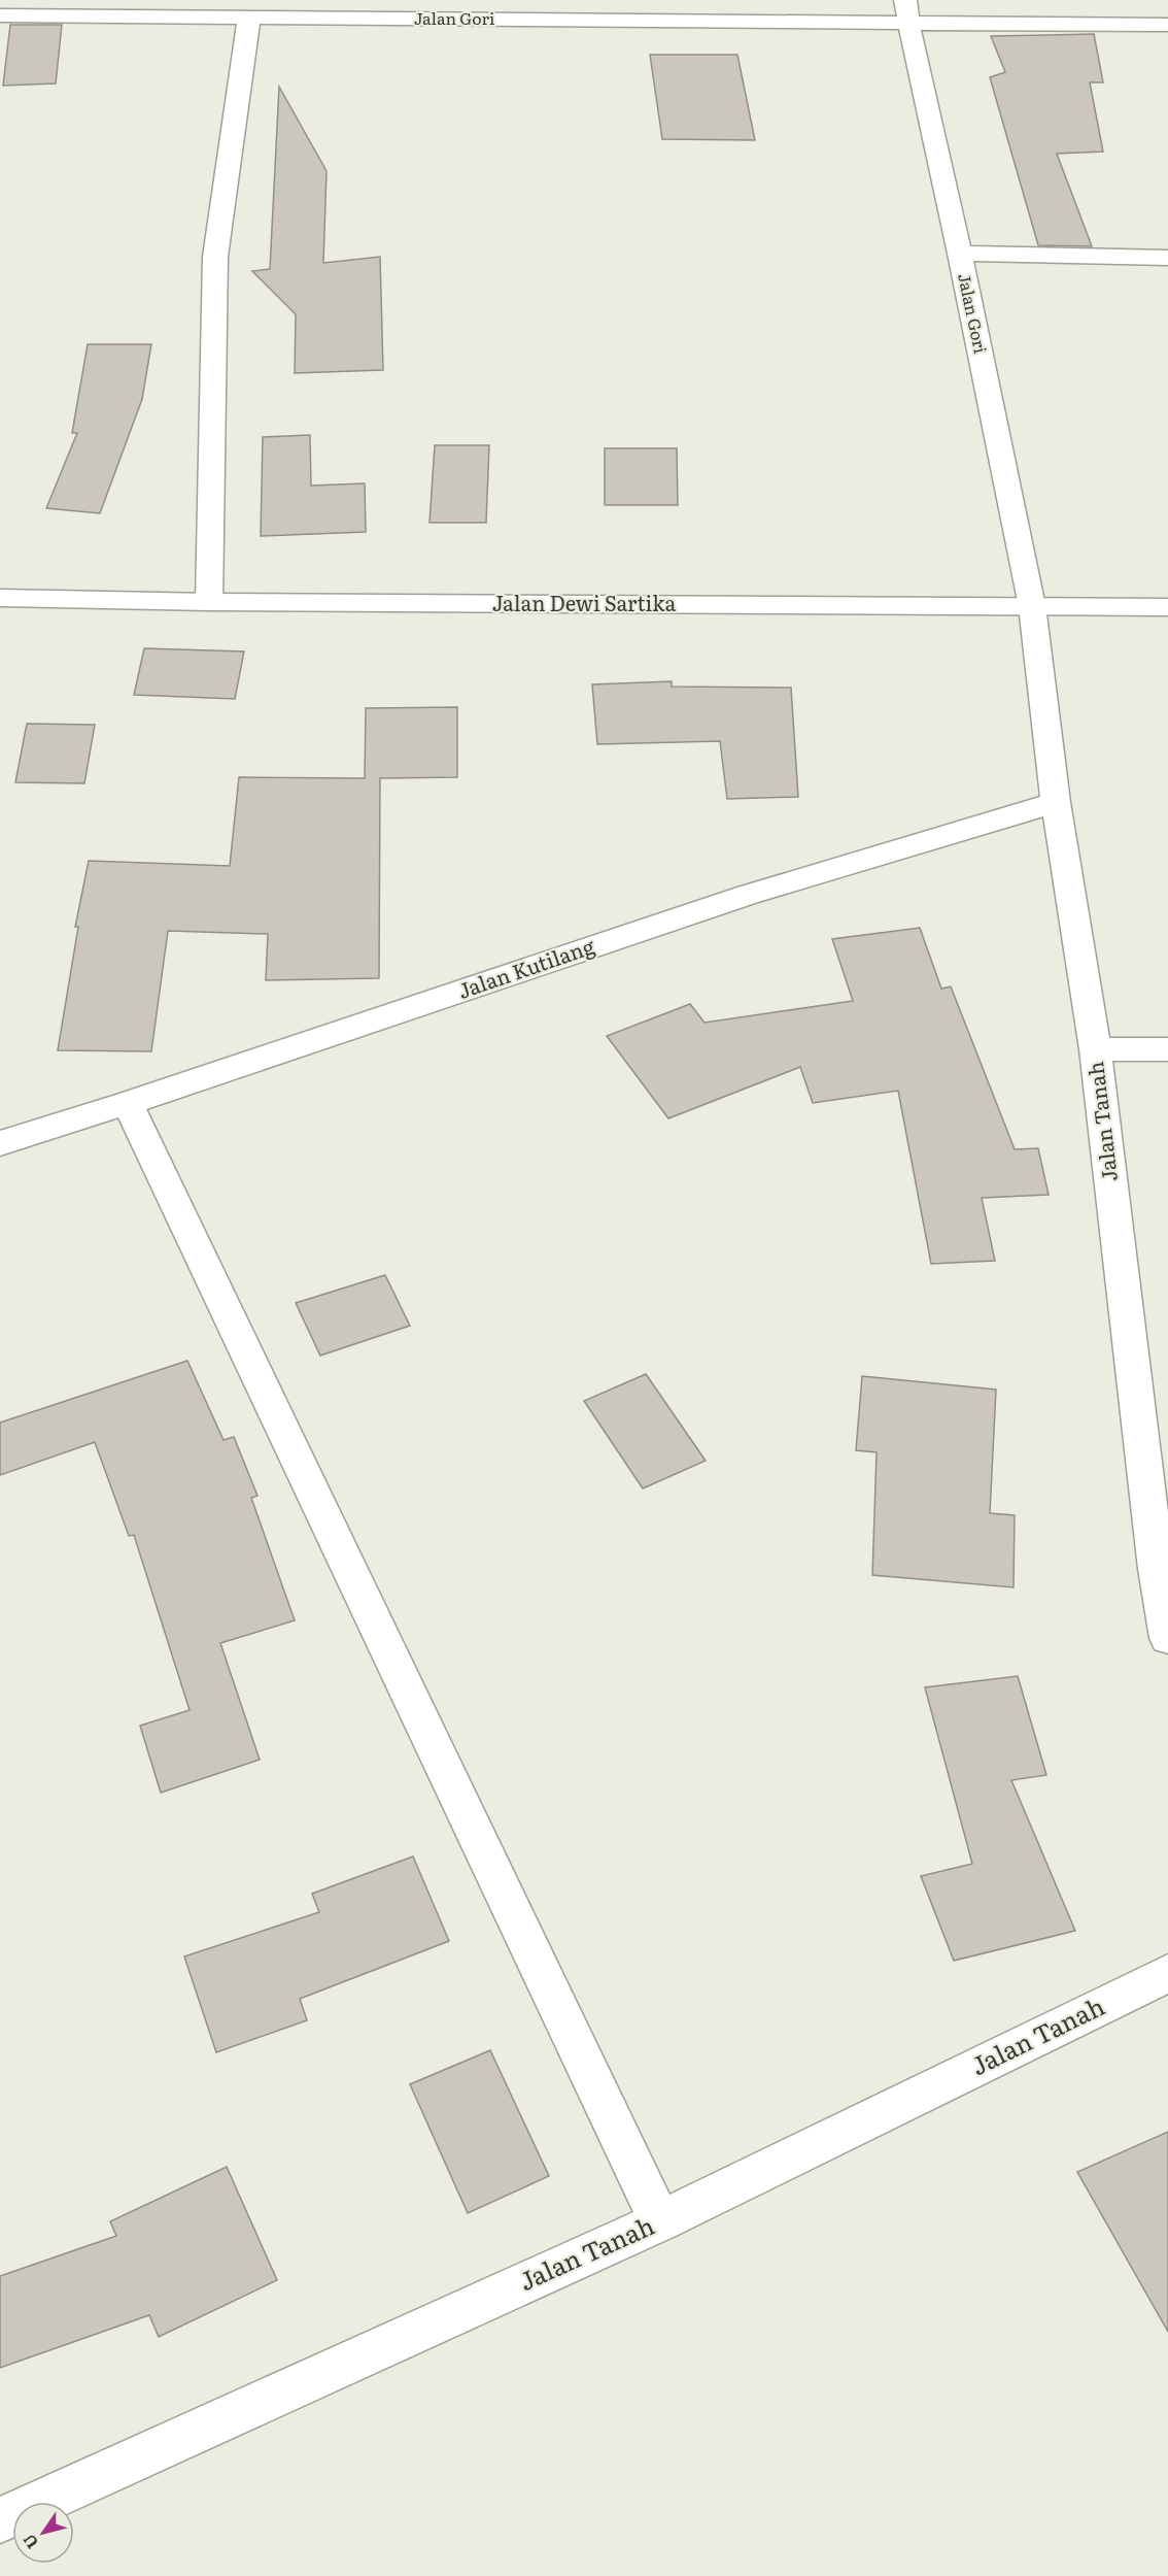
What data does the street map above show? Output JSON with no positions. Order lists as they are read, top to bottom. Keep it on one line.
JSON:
{"streets":{"street":["Jalan Gori","Jalan Dewi Sartika","Jalan Kutilang","Jalan Tanah"]},"crossings":[["Jalan Gori","Jalan Dewi Sartika"],["Jalan Gori","Jalan Tanah"],["Jalan Dewi Sartika","Jalan Tanah"],["Jalan Kutilang","Jalan Tanah"]],"north":"bottom left"}
